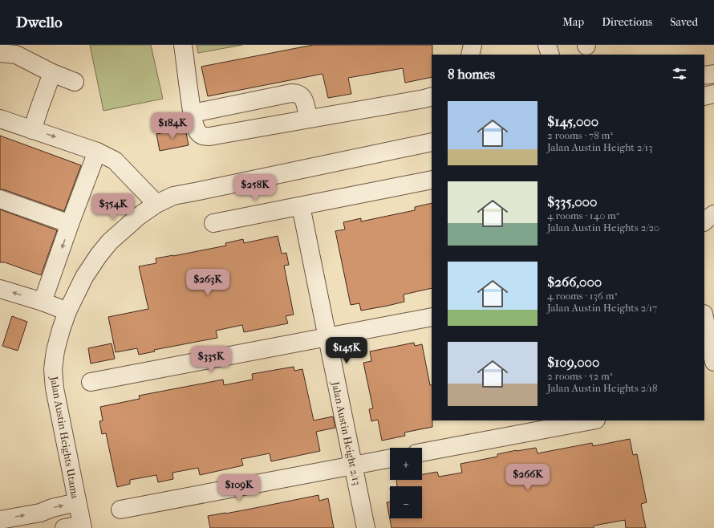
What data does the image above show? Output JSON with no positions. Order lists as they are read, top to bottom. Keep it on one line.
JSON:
{"streets":{"street":["Jalan Austin Height 2/13","Jalan Austin Heights Utama"]},"page":{"header":"Dwello","nav":["Map","Directions","Saved"],"heading":"8 homes","list":[{"name":"$145,000","note":"2 rooms · 78 m² · Jalan Austin Height 2/13"},{"name":"$335,000","note":"4 rooms · 140 m² · Jalan Austin Heights 2/20"},{"name":"$266,000","note":"4 rooms · 136 m² · Jalan Austin Heights 2/17"},{"name":"$109,000","note":"2 rooms · 52 m² · Jalan Austin Heights 2/18"}],"price":["$184K","$258K","$354K","$263K","$145K","$335K","$266K","$109K"],"map_buttons":["+","−"]}}
